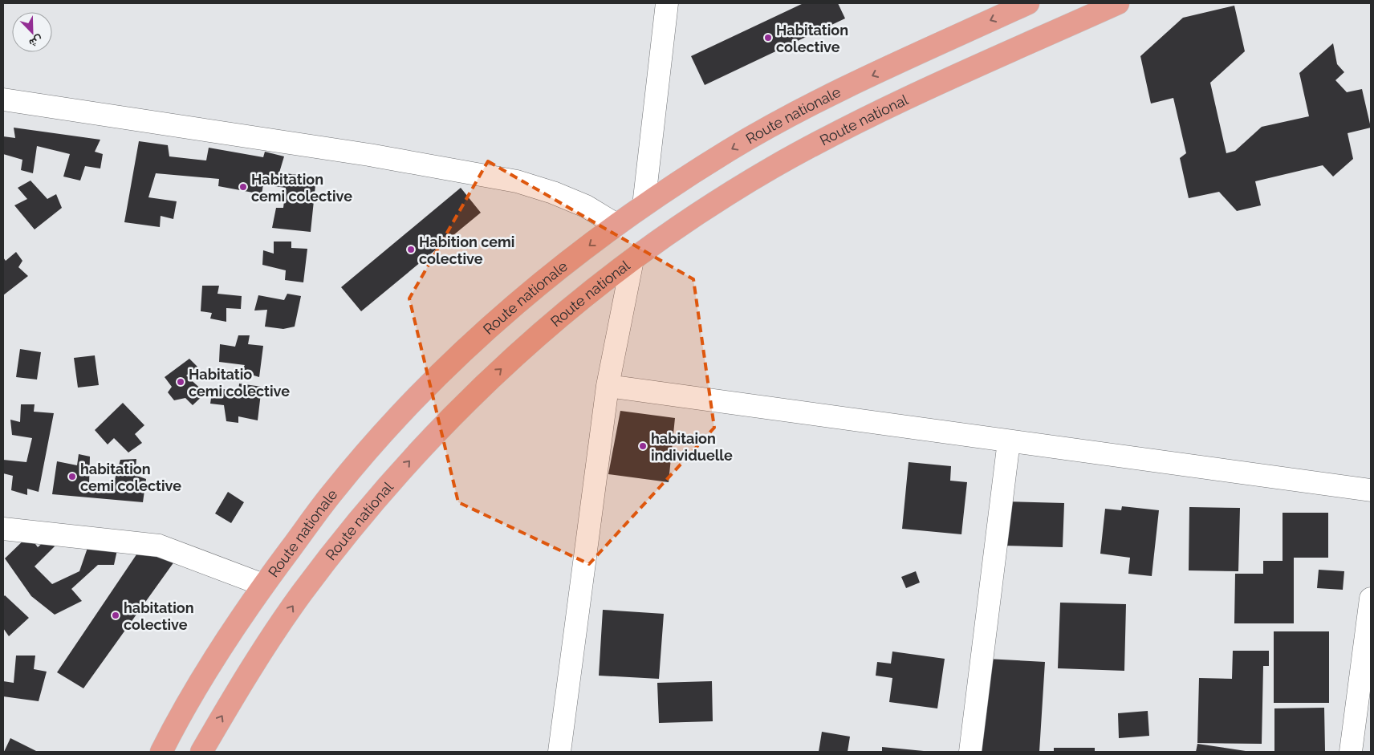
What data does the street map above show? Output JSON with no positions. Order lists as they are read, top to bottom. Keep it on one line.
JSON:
{"streets":{"main road":["Route nationale","Route national"]},"one_way":["Route nationale","Route national"],"places":["Habitation colective","Habitation cemi colective","Habition cemi colective","Habitatio cemi colective","habitaion individuelle","habitation cemi colective","habitation colective"],"north":"bottom right"}
